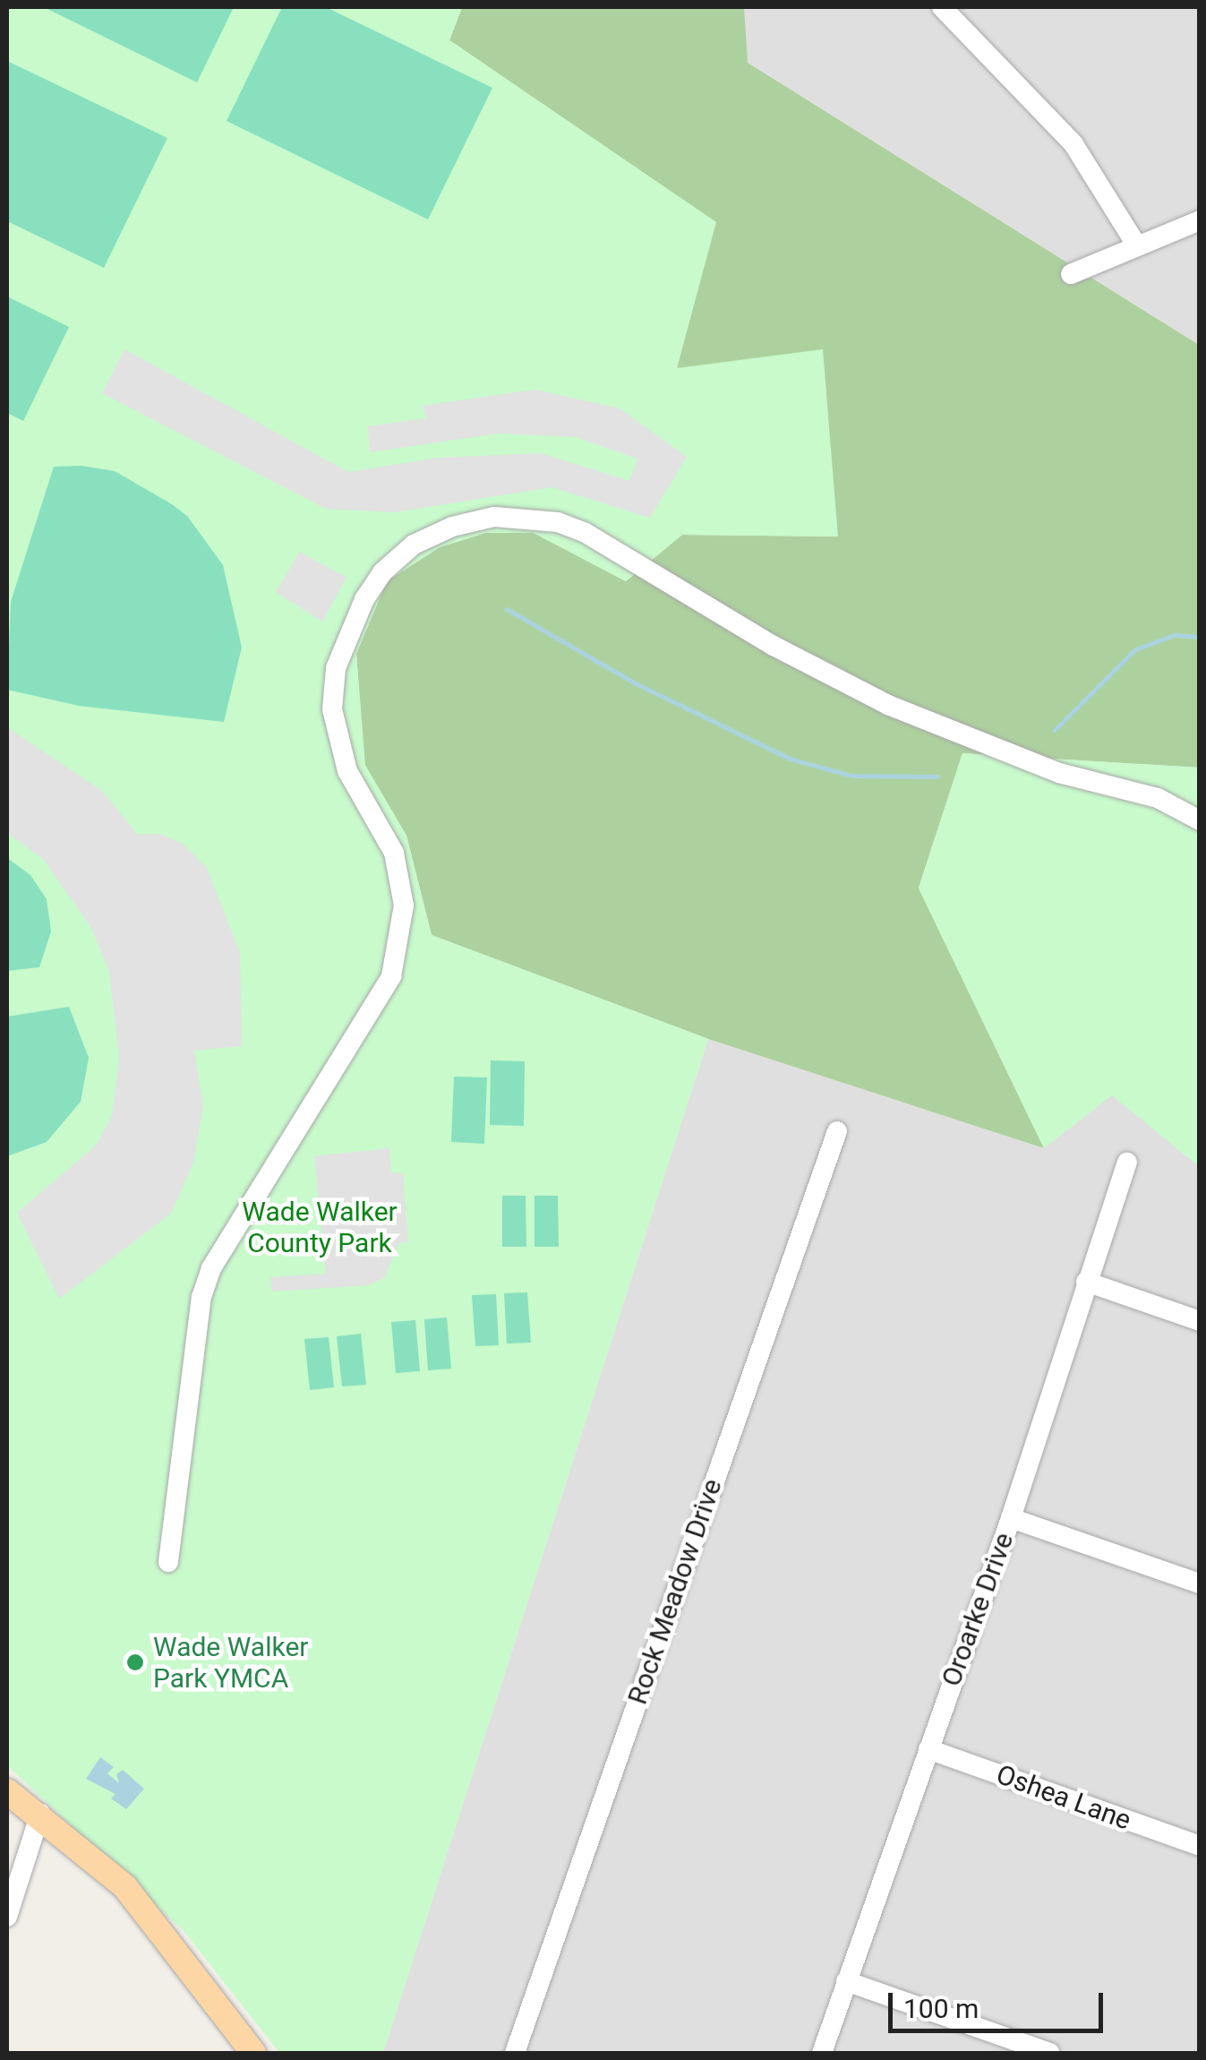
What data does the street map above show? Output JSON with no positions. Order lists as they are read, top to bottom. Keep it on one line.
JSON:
{"streets":{"street":["Rock Meadow Drive","Oroarke Drive","Oshea Lane"]},"crossings":[["Oroarke Drive","Oshea Lane"]],"parks":["Wade Walker County Park"],"places":["Wade Walker Park YMCA"],"scale_bar":"100 m"}
